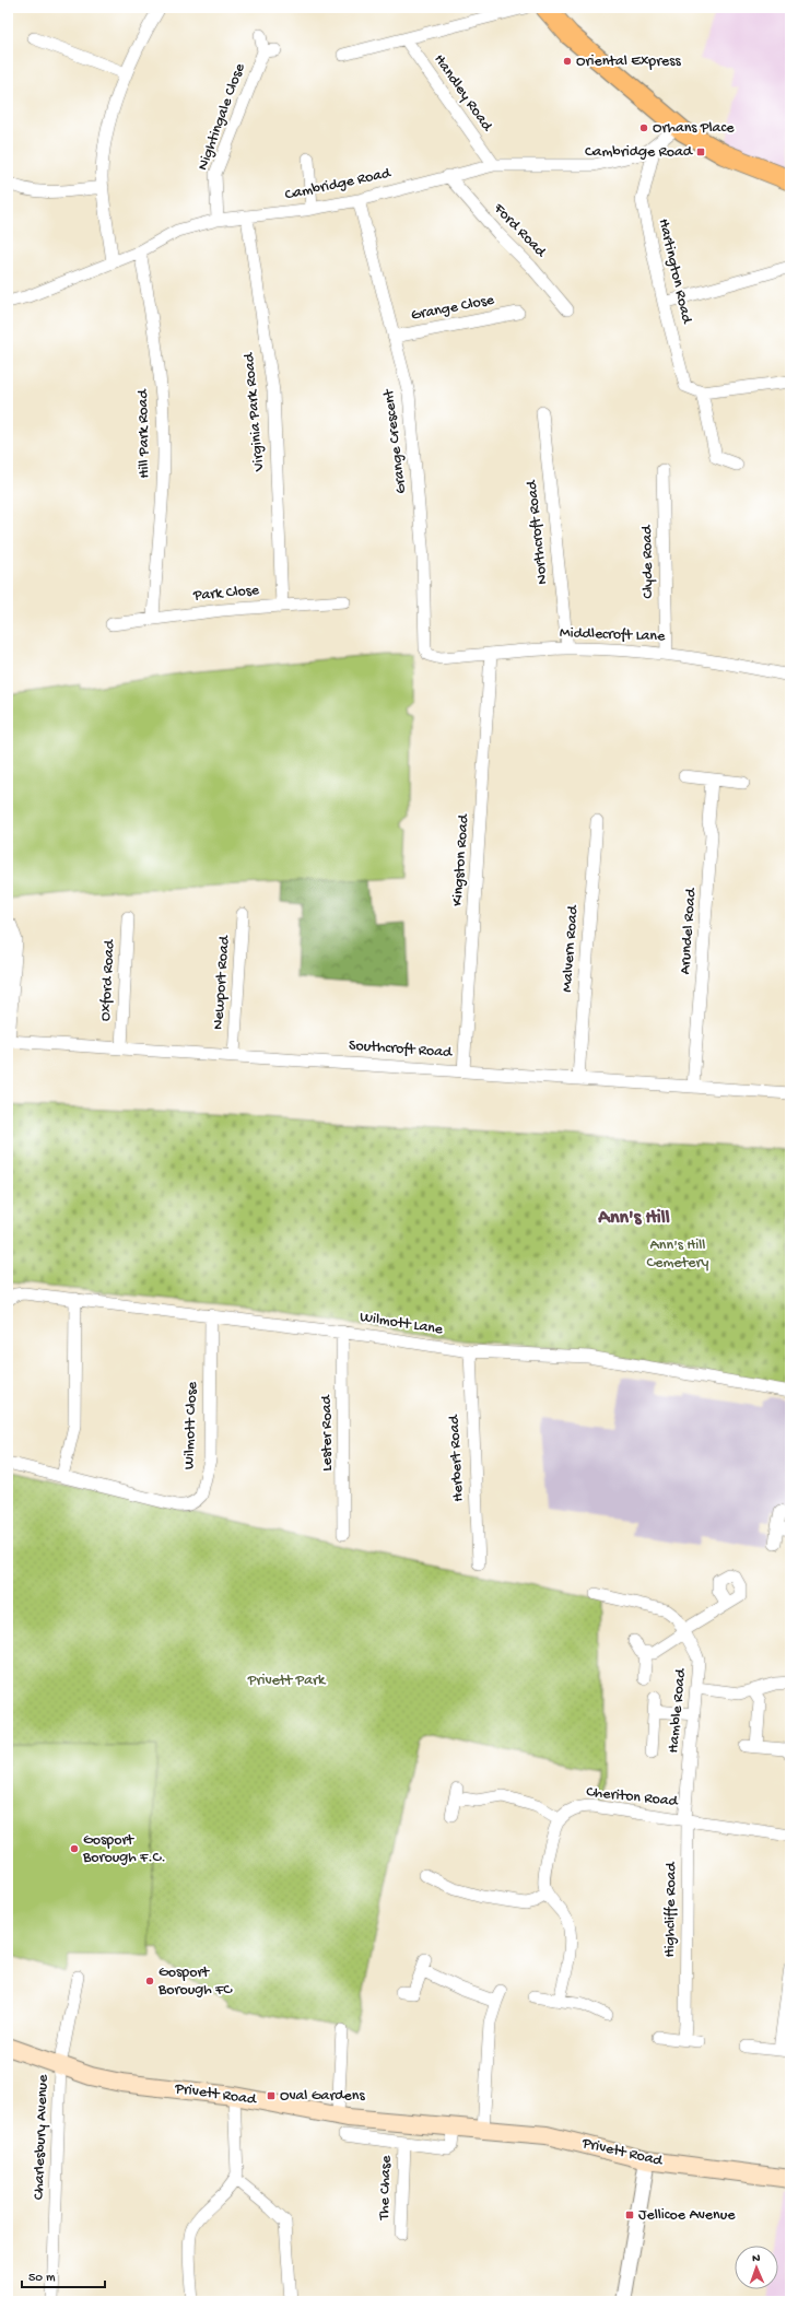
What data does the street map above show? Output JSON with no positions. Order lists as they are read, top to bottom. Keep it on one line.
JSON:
{"streets":{"main road":["Privett Road"],"street":["Handley Road","Nightingale Close","Cambridge Road","Ford Road","Hartington Road","Grange Close","Virginia Park Road","Hill Park Road","Grange Crescent","Northcroft Road","Clyde Road","Park Close","Middlecroft Lane","Kingston Road","Arundel Road","Malvern Road","Oxford Road","Newport Road","Southcroft Road","Wilmott Lane","Wilmott Close","Lester Road","Herbert Road","Hamble Road","Cheriton Road","Highcliffe Road","Charlesbury Avenue","The Chase"]},"crossings":[["Handley Road","Cambridge Road"],["Nightingale Close","Cambridge Road"],["Cambridge Road","Ford Road"],["Cambridge Road","Hartington Road"],["Cambridge Road","Virginia Park Road"],["Cambridge Road","Hill Park Road"],["Cambridge Road","Grange Crescent"],["Grange Close","Grange Crescent"],["Virginia Park Road","Park Close"],["Hill Park Road","Park Close"],["Grange Crescent","Middlecroft Lane"],["Northcroft Road","Middlecroft Lane"],["Clyde Road","Middlecroft Lane"],["Middlecroft Lane","Kingston Road"],["Kingston Road","Southcroft Road"],["Arundel Road","Southcroft Road"],["Malvern Road","Southcroft Road"],["Oxford Road","Southcroft Road"],["Newport Road","Southcroft Road"],["Wilmott Lane","Wilmott Close"],["Wilmott Lane","Lester Road"],["Wilmott Lane","Herbert Road"],["Hamble Road","Cheriton Road"],["Hamble Road","Highcliffe Road"],["Cheriton Road","Highcliffe Road"],["Privett Road","Charlesbury Avenue"]],"districts":["Ann's Hill"],"parks":["Ann's Hill Cemetery","Privett Park"],"places":{"other":["Oriental Express","Orhans Place","Gosport Borough F.C.","Gosport Borough FC"],"transit":["Cambridge Road","Oval Gardens","Jellicoe Avenue"]},"scale_bar":"50 m","north":"top"}
